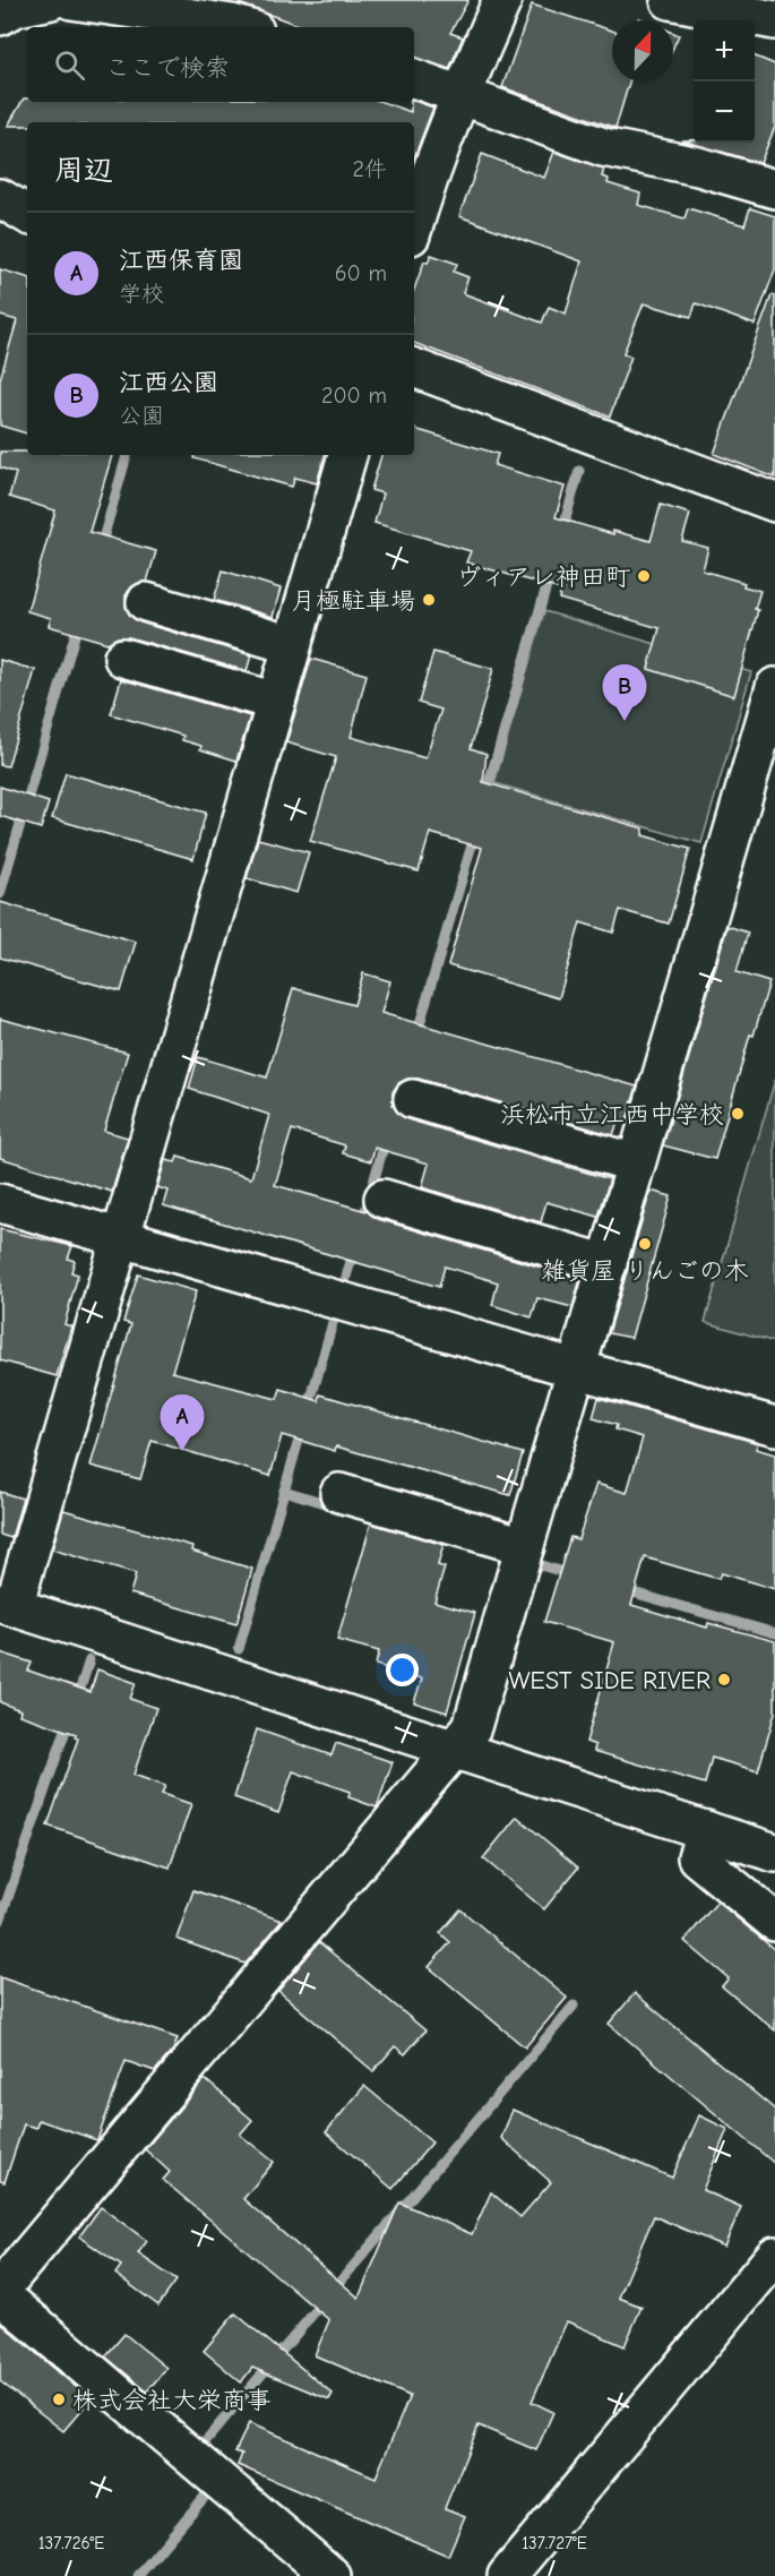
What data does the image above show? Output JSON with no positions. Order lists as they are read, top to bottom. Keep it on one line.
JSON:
{"places":["ヴィアレ神田町","月極駐車場","浜松市立江西中学校","雑貨屋 りんごの木","WEST SIDE RIVER","株式会社大栄商事"],"north":"top","page":{"map_buttons":["+","−"],"search":"ここで検索","heading":["周辺","2件"],"list":[{"mark":"A","name":"江西保育園","note":"学校","value":"60 m"},{"mark":"B","name":"江西公園","note":"公園","value":"200 m"}],"pins":["B","A"]},"coordinates":["137.726°E","137.727°E"]}
